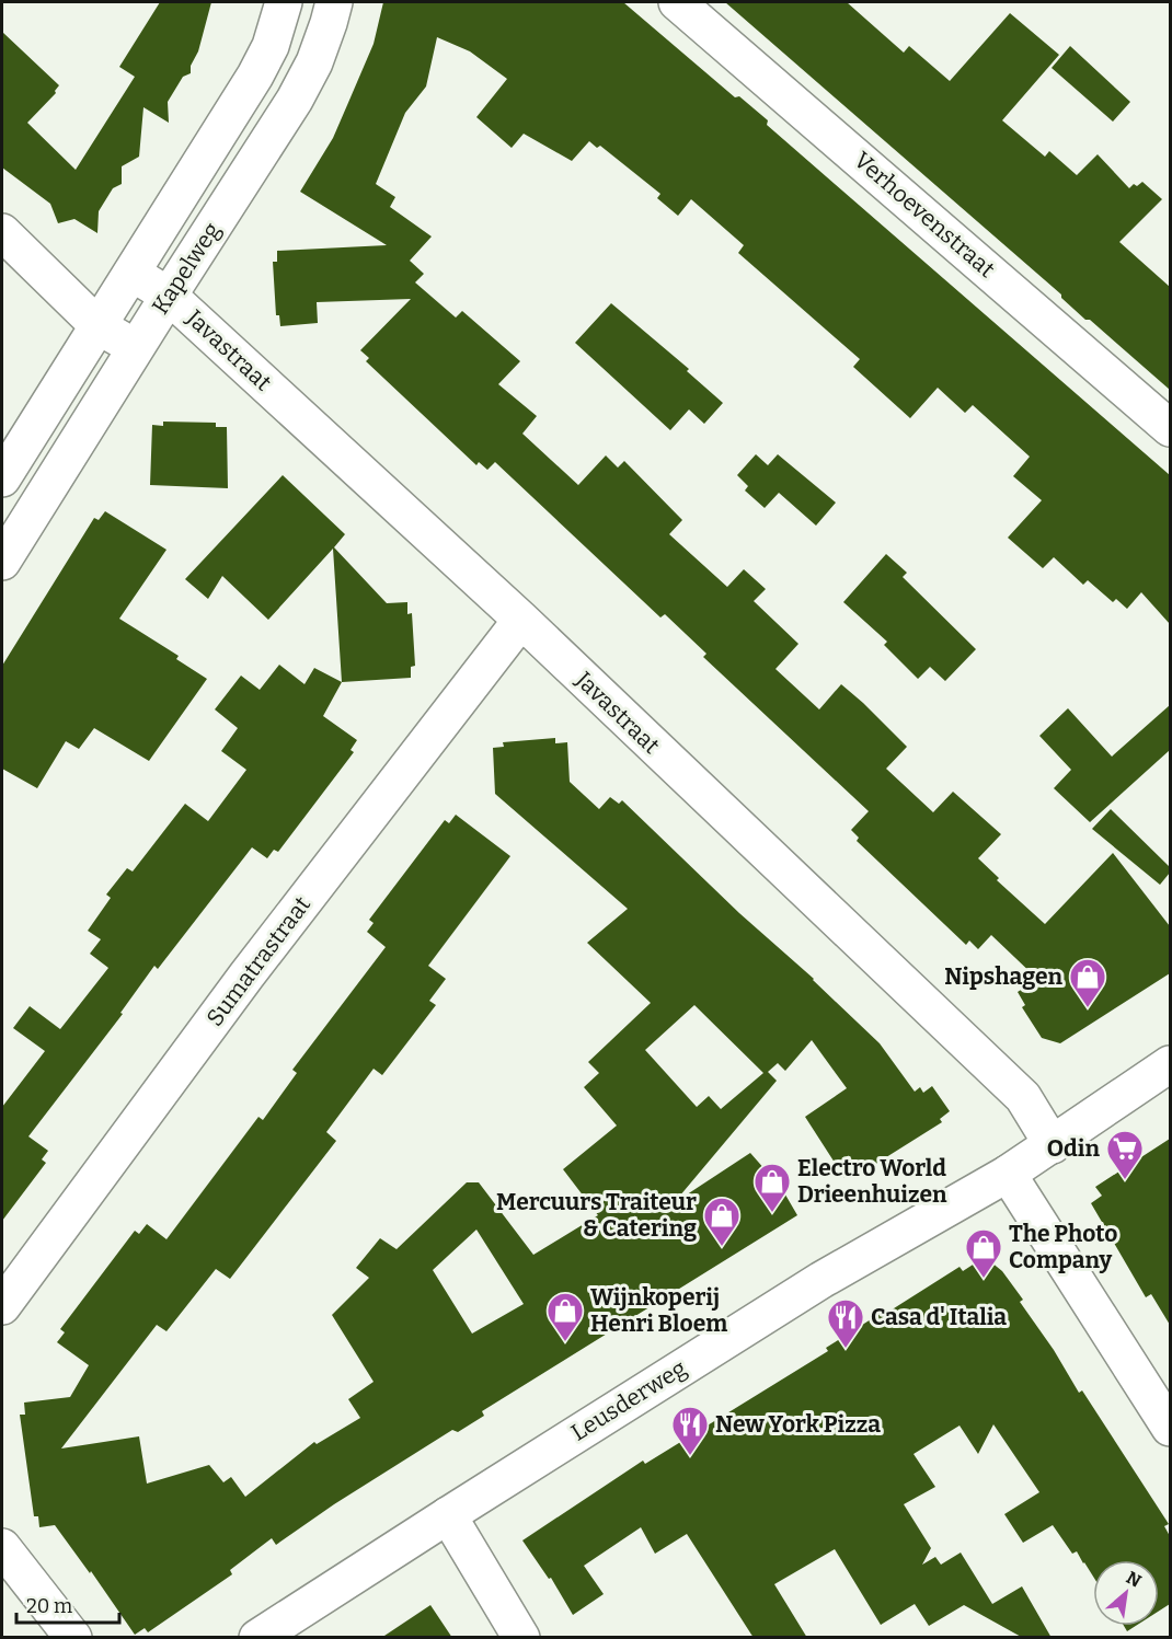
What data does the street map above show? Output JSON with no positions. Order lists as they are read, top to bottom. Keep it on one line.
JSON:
{"streets":{"street":["Verhoevenstraat","Kapelweg","Javastraat","Sumatrastraat","Leusderweg"]},"crossings":[["Kapelweg","Javastraat"],["Javastraat","Sumatrastraat"],["Javastraat","Leusderweg"]],"places":{"shop":["Nipshagen","Electro World Drieenhuizen","Mercuurs Traiteur & Catering","The Photo Company","Wijnkoperij Henri Bloem"],"supermarket":["Odin"],"restaurant":["Casa d' Italia","New York Pizza"]},"scale_bar":"20 m","north":"top right"}
